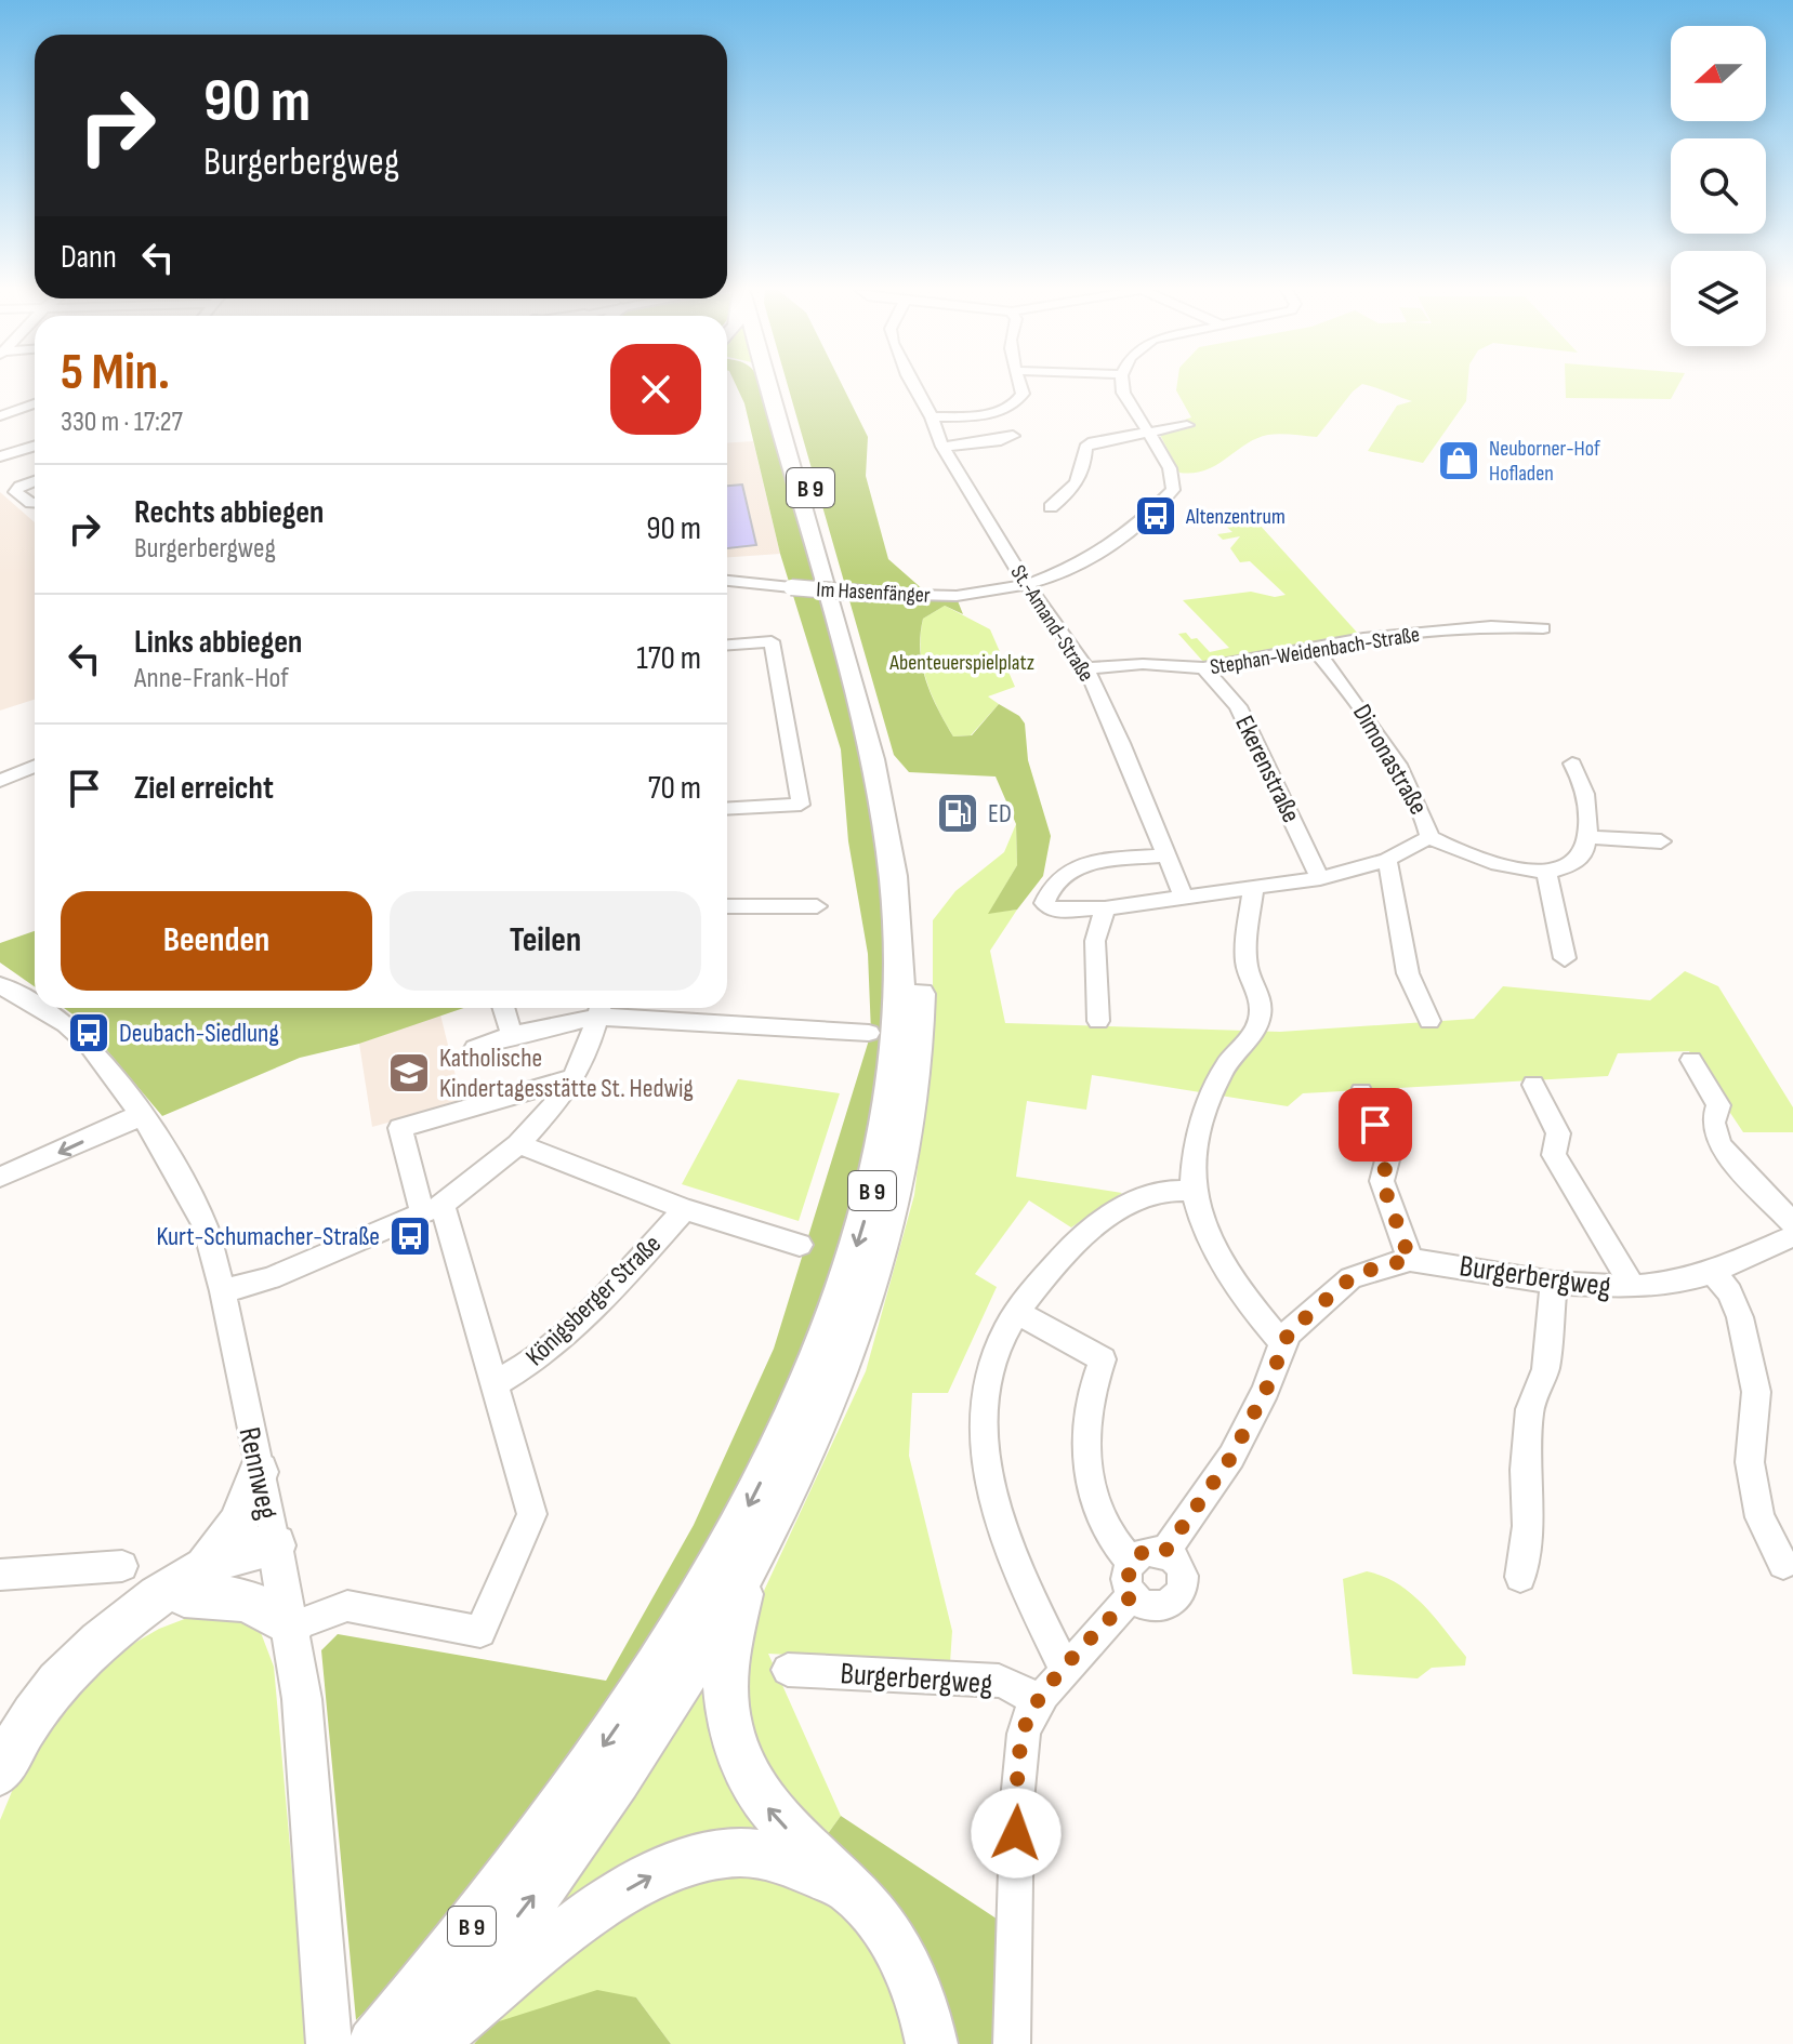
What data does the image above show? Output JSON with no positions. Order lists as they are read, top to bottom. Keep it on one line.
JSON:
{"streets":{"highway":["B 9"],"main road":["Rennweg"],"street":["Im Hasenfänger","St.-Amand-Straße","Stephan-Weidenbach-Straße","Dimonastraße","Ekerenstraße","Burgerbergweg","Königsberger Straße"]},"crossings":[["Im Hasenfänger","St.-Amand-Straße"],["St.-Amand-Straße","Stephan-Weidenbach-Straße"],["St.-Amand-Straße","Dimonastraße"],["Stephan-Weidenbach-Straße","Dimonastraße"],["Stephan-Weidenbach-Straße","Ekerenstraße"],["Dimonastraße","Ekerenstraße"],["Königsberger Straße","Rennweg"]],"parks":["Abenteuerspielplatz"],"places":{"shop":["Neuborner-Hof Hofladen"],"bus stop":["Altenzentrum","Deubach-Siedlung","Kurt-Schumacher-Straße"],"fuel station":["ED"],"school or university":["Katholische Kindertagesstätte St. Hedwig"]},"north":"left","page":{"turn":["90 m","Burgerbergweg"],"then":"Dann","heading":["5 Min.","330 m · 17:27"],"list":[{"name":"Rechts abbiegen","note":"Burgerbergweg","value":"90 m"},{"name":"Links abbiegen","note":"Anne-Frank-Hof","value":"170 m"},{"name":"Ziel erreicht","value":"70 m"}],"buttons":["Beenden","Teilen"]}}
